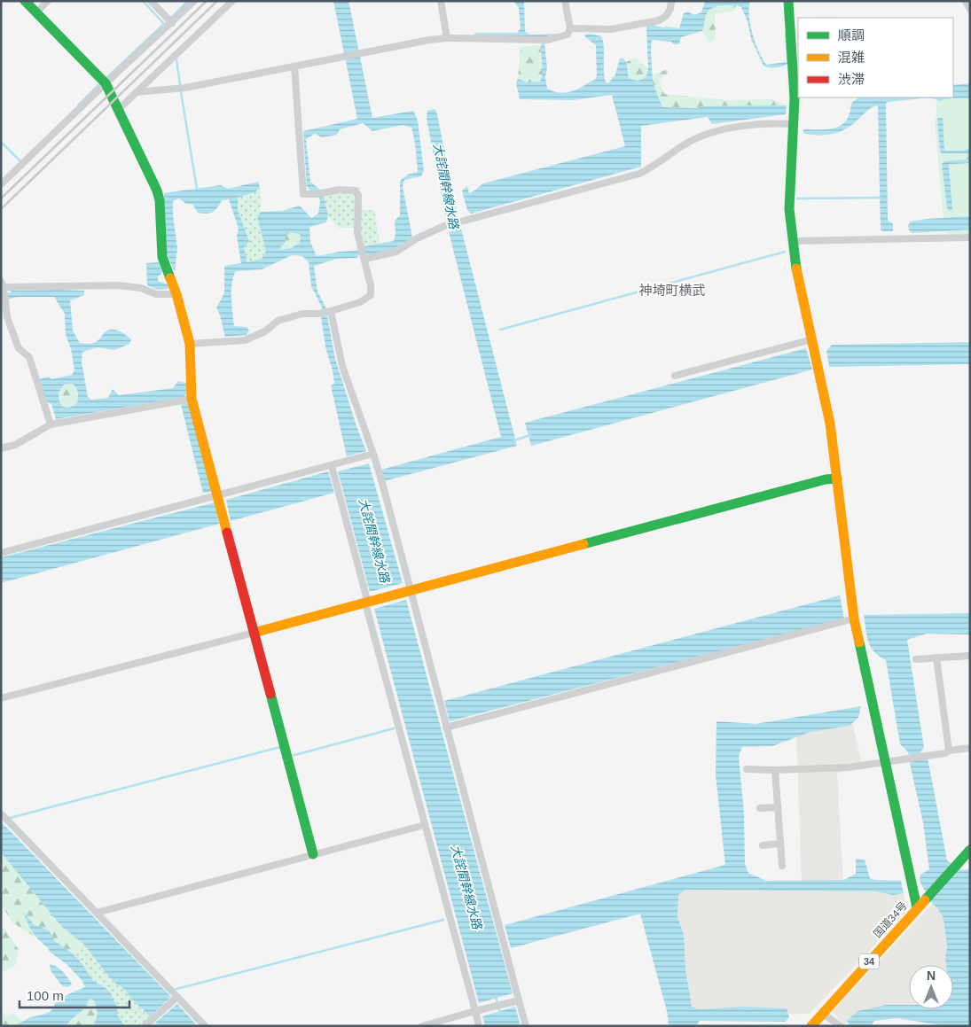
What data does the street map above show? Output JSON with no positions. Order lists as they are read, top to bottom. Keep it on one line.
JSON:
{"streets":{"main road":["国道34号","34"]},"districts":["神埼町横武"],"water":["大詫間幹線水路"],"legend":["順調","混雑","渋滞"],"scale_bar":"100 m","north":"top"}
